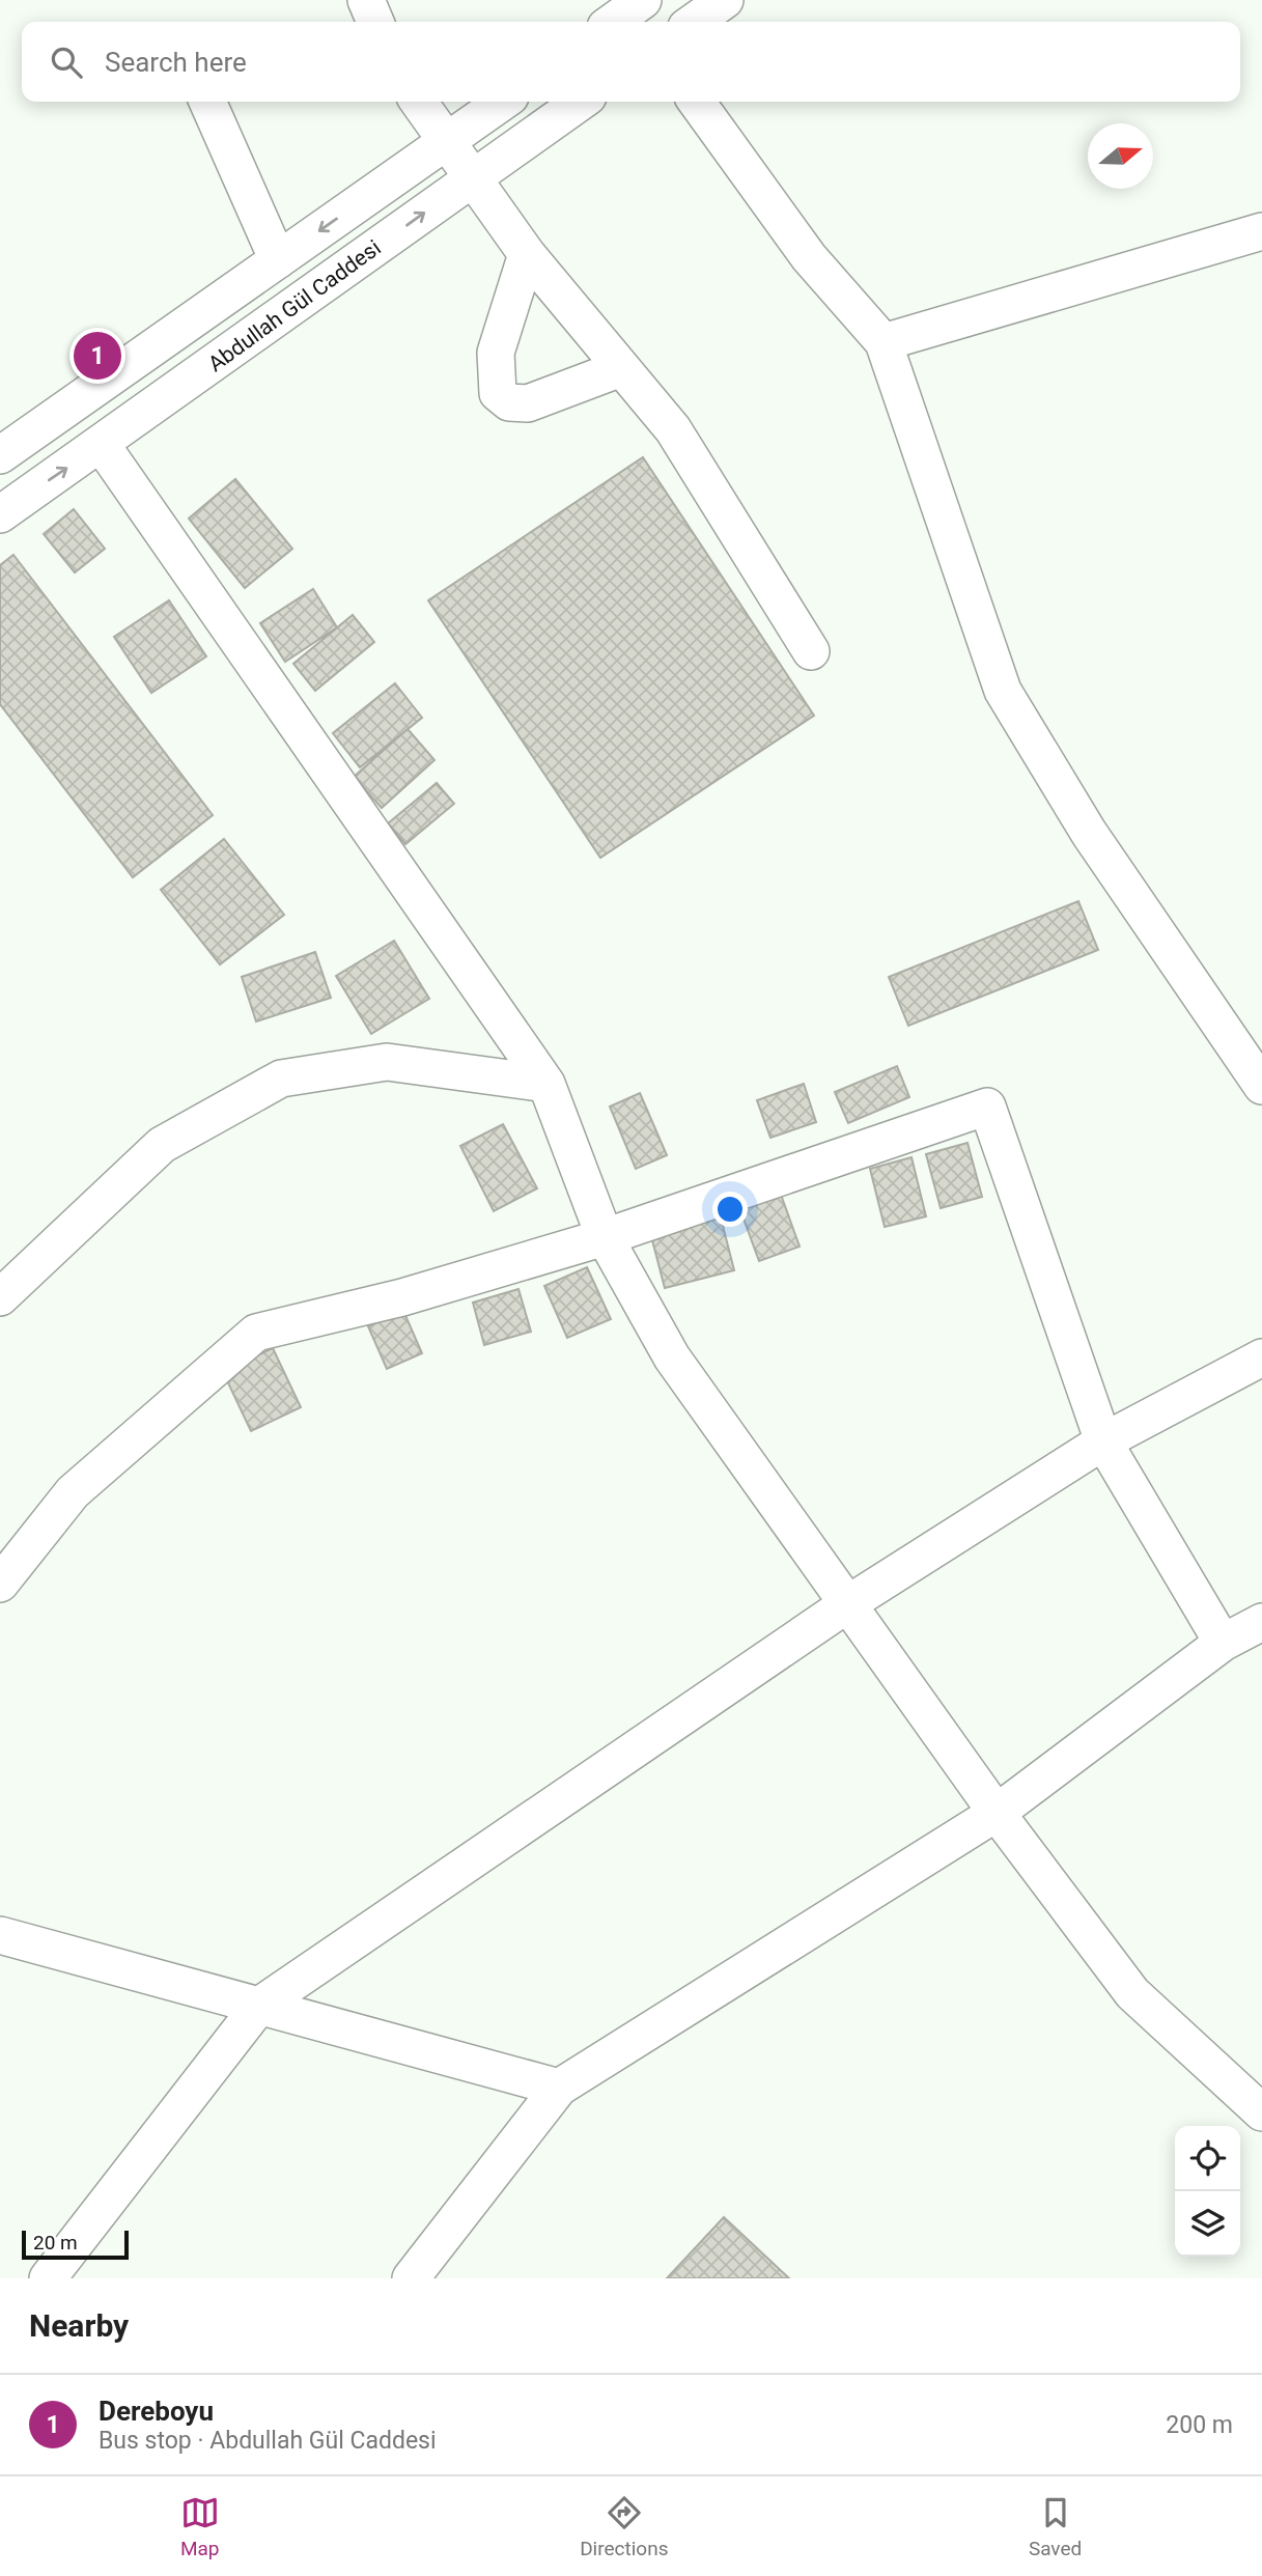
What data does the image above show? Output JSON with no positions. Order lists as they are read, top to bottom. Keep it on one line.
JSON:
{"streets":{"street":["Abdullah Gül Caddesi"]},"scale_bar":"20 m","north":"right","page":{"search":"Search here","pins":"1","scale":"20 m","heading":"Nearby","list":[{"mark":"1","name":"Dereboyu","note":"Bus stop · Abdullah Gül Caddesi","value":"200 m"}],"nav":["Map","Directions","Saved"]}}
